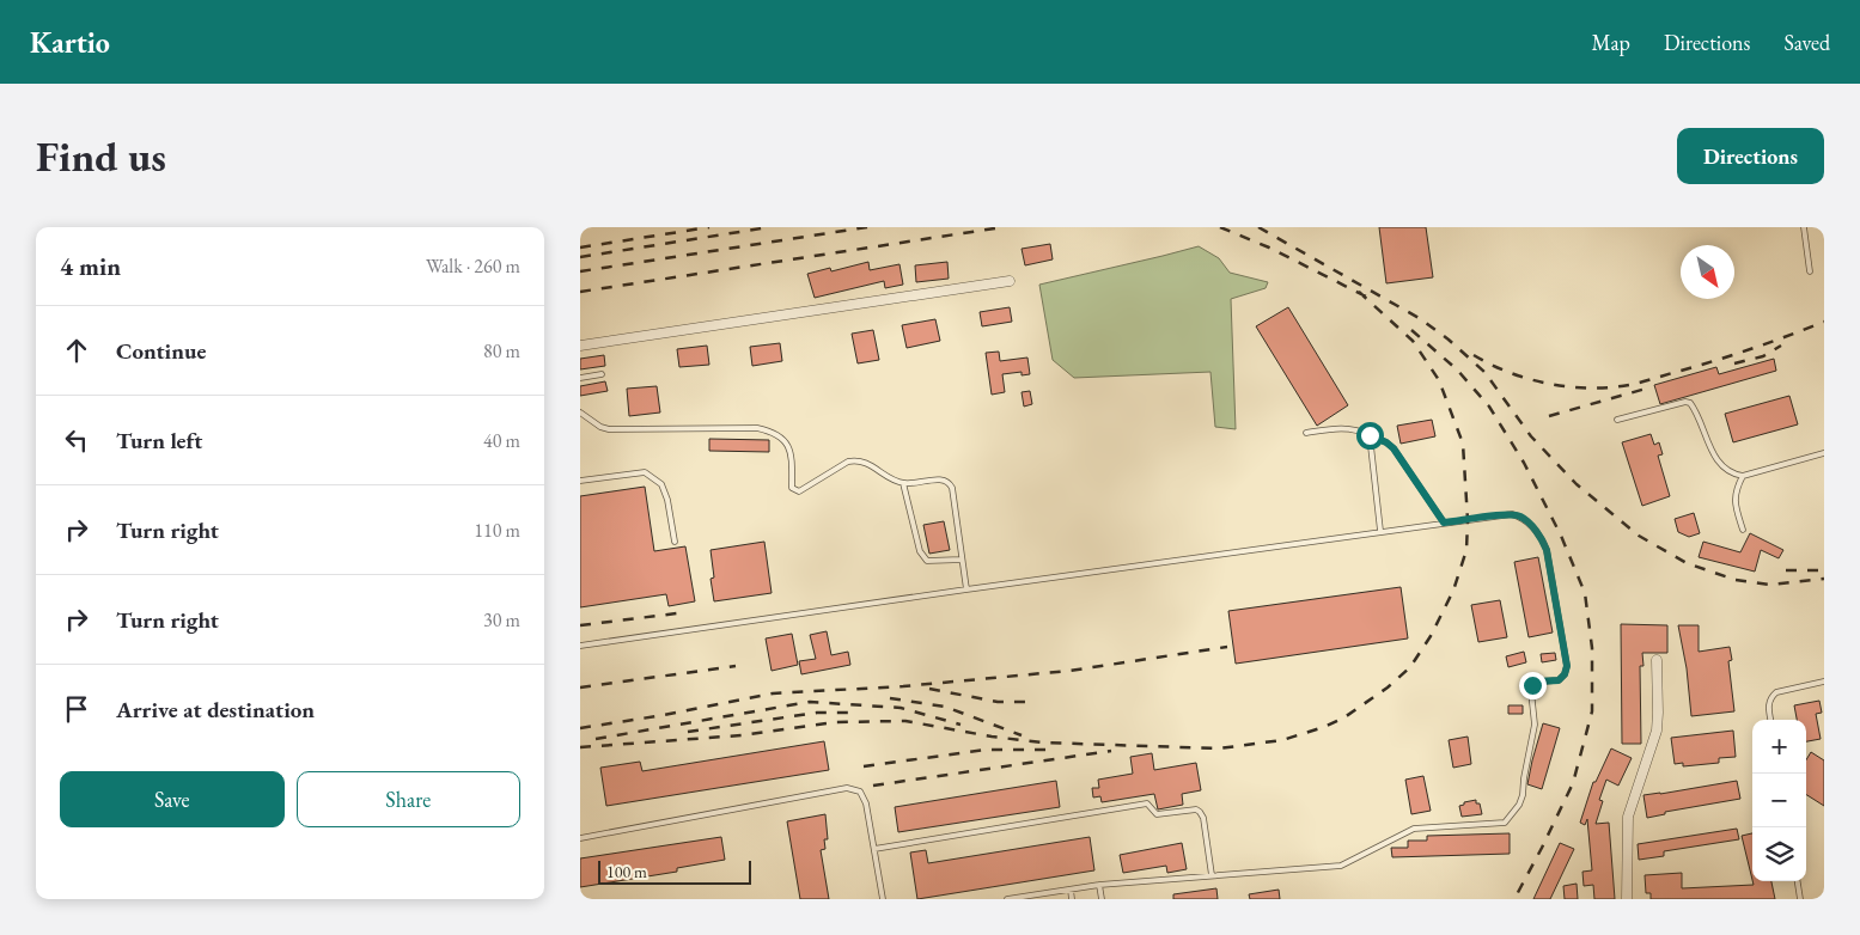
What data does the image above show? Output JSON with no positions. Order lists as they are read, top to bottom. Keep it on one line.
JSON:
{"scale_bar":"100 m","north":"bottom right","page":{"header":"Kartio","nav":["Map","Directions","Saved"],"buttons":["Directions",["Save","Share"]],"title":"Find us","heading":["4 min","Walk · 260 m"],"list":[["Continue","80 m"],["Turn left","40 m"],["Turn right","110 m"],["Turn right","30 m"],"Arrive at destination"],"map_buttons":["+","−"],"scale":"100 m"}}
